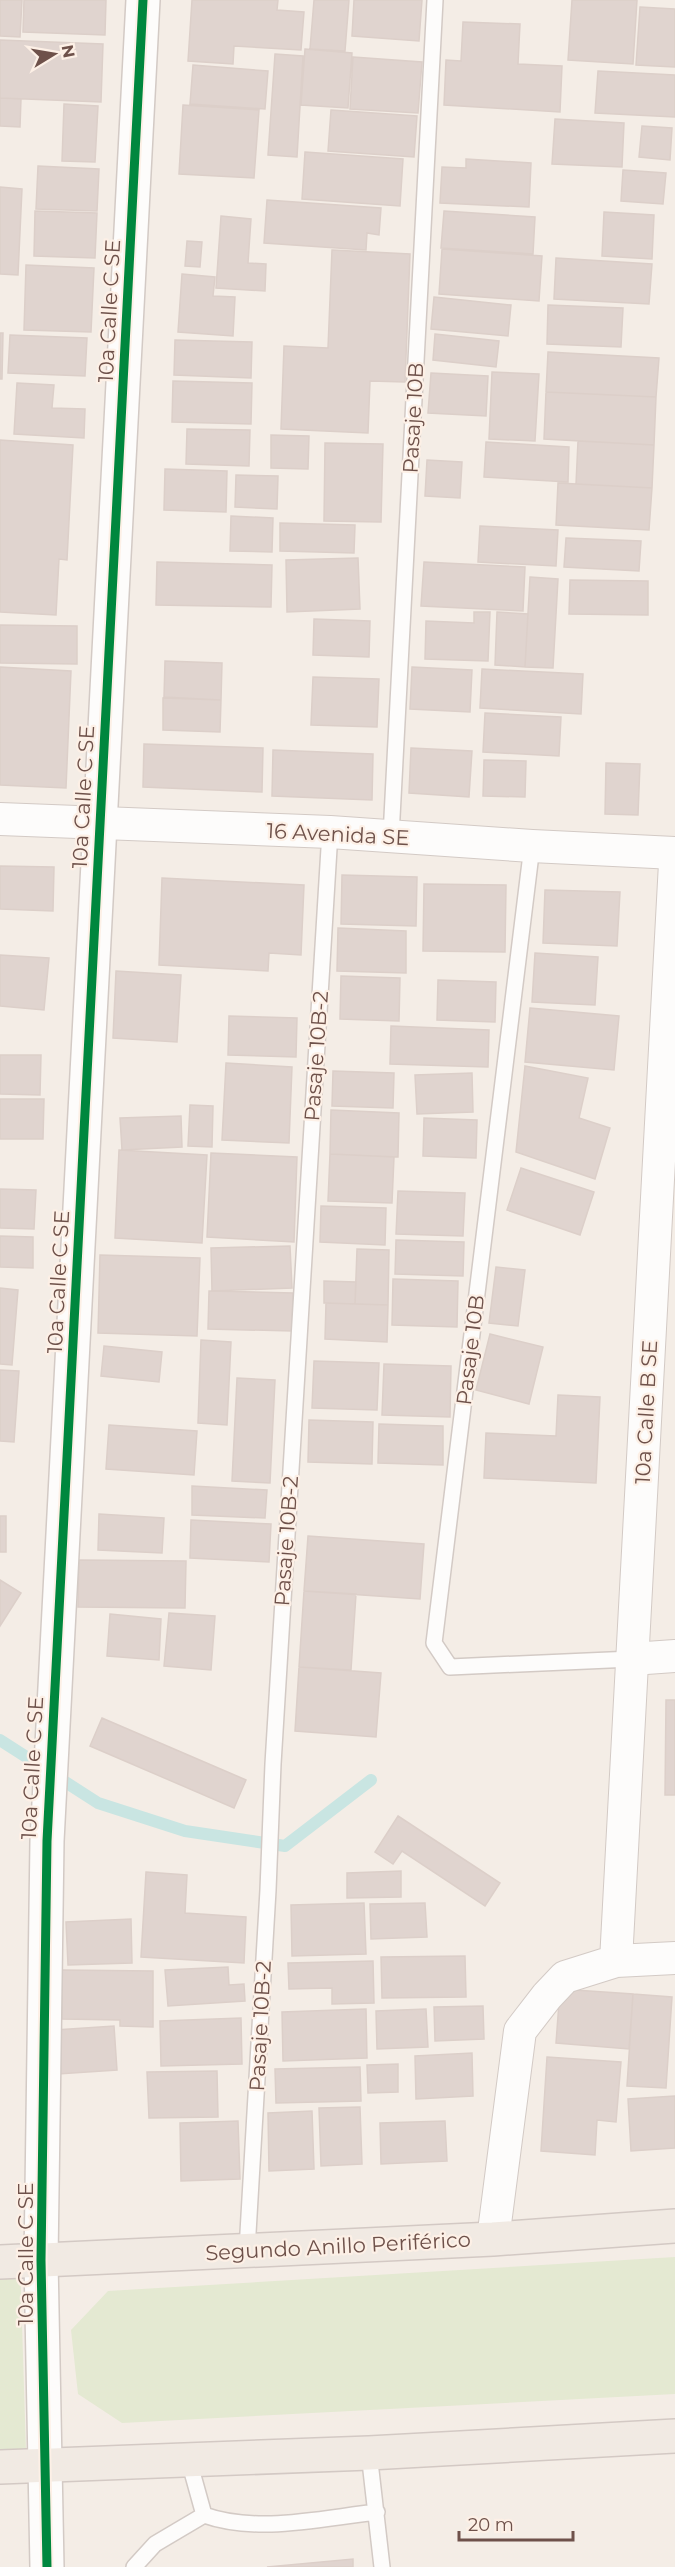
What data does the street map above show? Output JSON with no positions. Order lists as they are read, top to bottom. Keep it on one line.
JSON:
{"streets":{"main road":["Segundo Anillo Periférico"],"street":["10a Calle C SE","16 Avenida SE","10a Calle B SE"],"lane":["Pasaje 10B","Pasaje 10B-2"]},"crossings":[["10a Calle C SE","16 Avenida SE"],["10a Calle C SE","Segundo Anillo Periférico"],["Pasaje 10B","16 Avenida SE"],["Pasaje 10B","10a Calle B SE"],["16 Avenida SE","Pasaje 10B-2"],["Pasaje 10B-2","Segundo Anillo Periférico"]],"scale_bar":"20 m","north":"right"}
